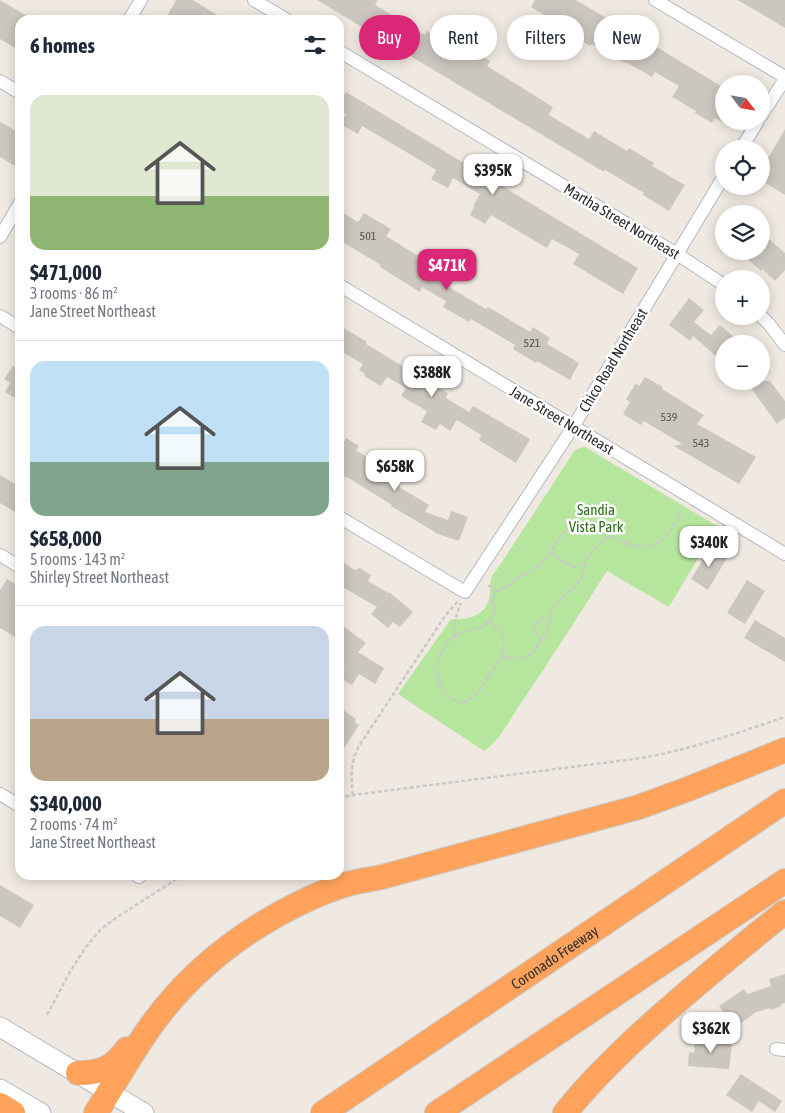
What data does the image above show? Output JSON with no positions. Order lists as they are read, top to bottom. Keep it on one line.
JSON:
{"streets":{"highway":["Coronado Freeway"],"street":["Martha Street Northeast","Chico Road Northeast","Jane Street Northeast"]},"crossings":[["Martha Street Northeast","Chico Road Northeast"],["Chico Road Northeast","Jane Street Northeast"]],"parks":["Sandia Vista Park"],"house_numbers":["501","521","539","543"],"north":"bottom right","page":{"chip":["Buy","Rent","Filters","New"],"heading":"6 homes","map_buttons":["+","−"],"list":[{"name":"$471,000","note":"3 rooms · 86 m² · Jane Street Northeast"},{"name":"$658,000","note":"5 rooms · 143 m² · Shirley Street Northeast"},{"name":"$340,000","note":"2 rooms · 74 m² · Jane Street Northeast"}],"price":["$395K","$471K","$388K","$658K","$340K","$362K"]}}
